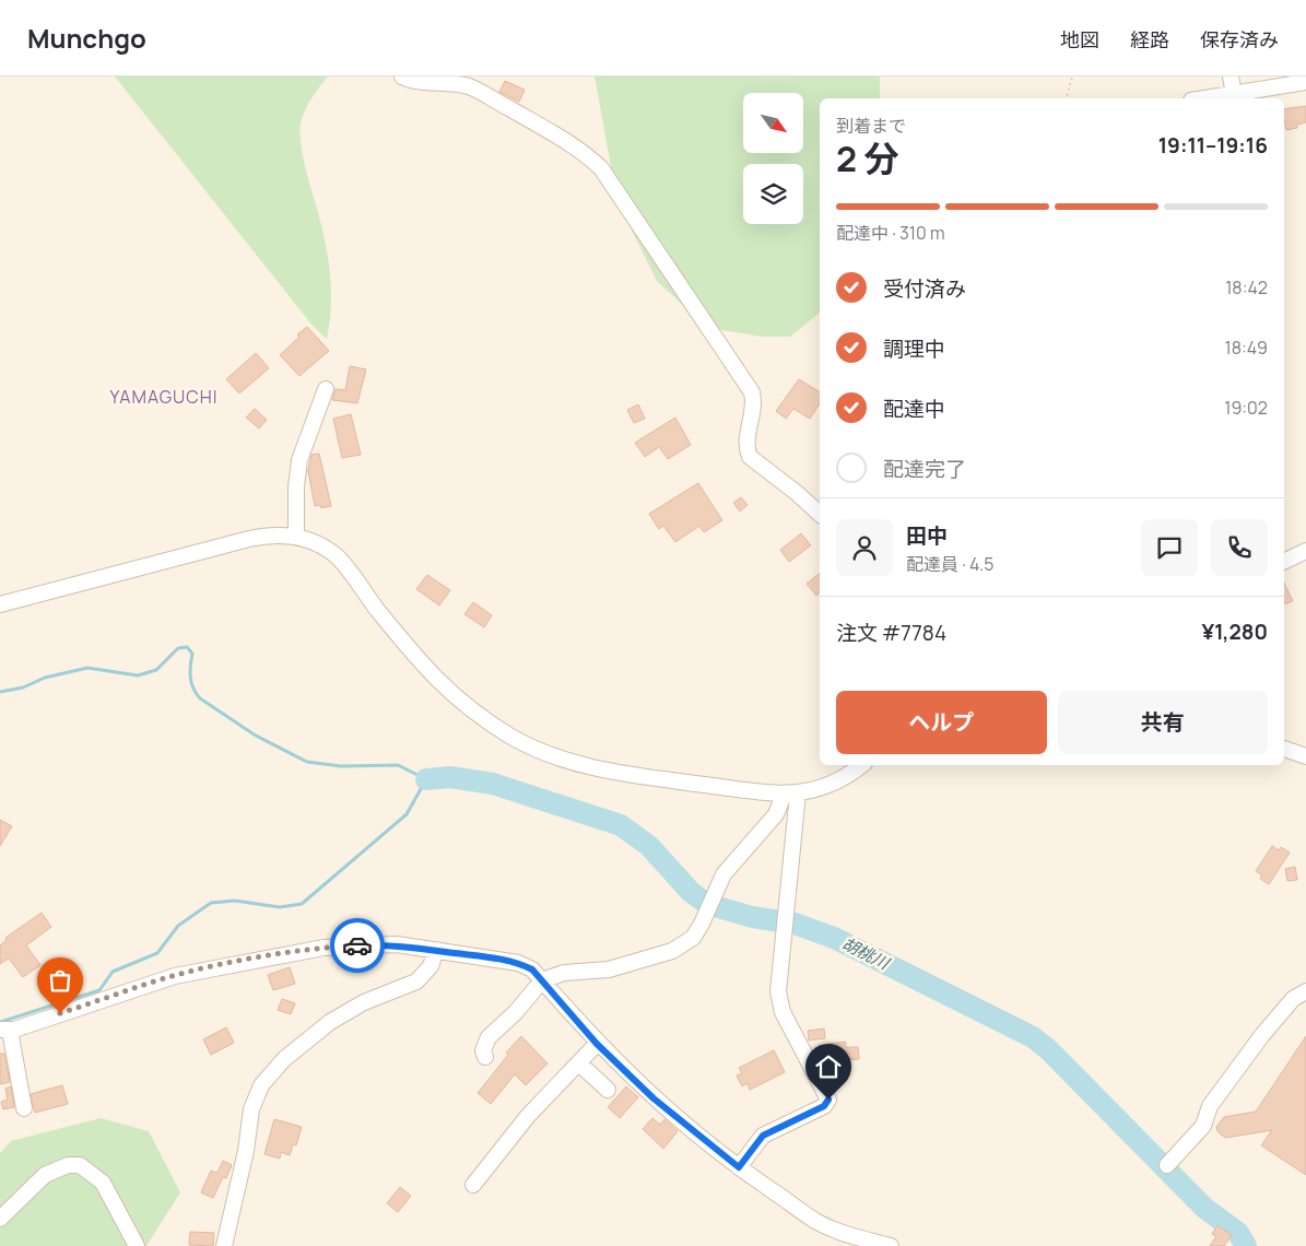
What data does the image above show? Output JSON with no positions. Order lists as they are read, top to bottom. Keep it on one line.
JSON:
{"districts":["YAMAGUCHI"],"water":["胡桃川"],"north":"bottom right","page":{"header":"Munchgo","nav":["地図","経路","保存済み"],"heading":["2 分","到着まで","19:11–19:16"],"panel":["田中","配達員 · 4.5","注文 #7784","¥1,280"],"bar":"配達中 · 310 m","list":[["受付済み","18:42"],["調理中","18:49"],["配達中","19:02"],"配達完了"],"buttons":["ヘルプ","共有"]}}
